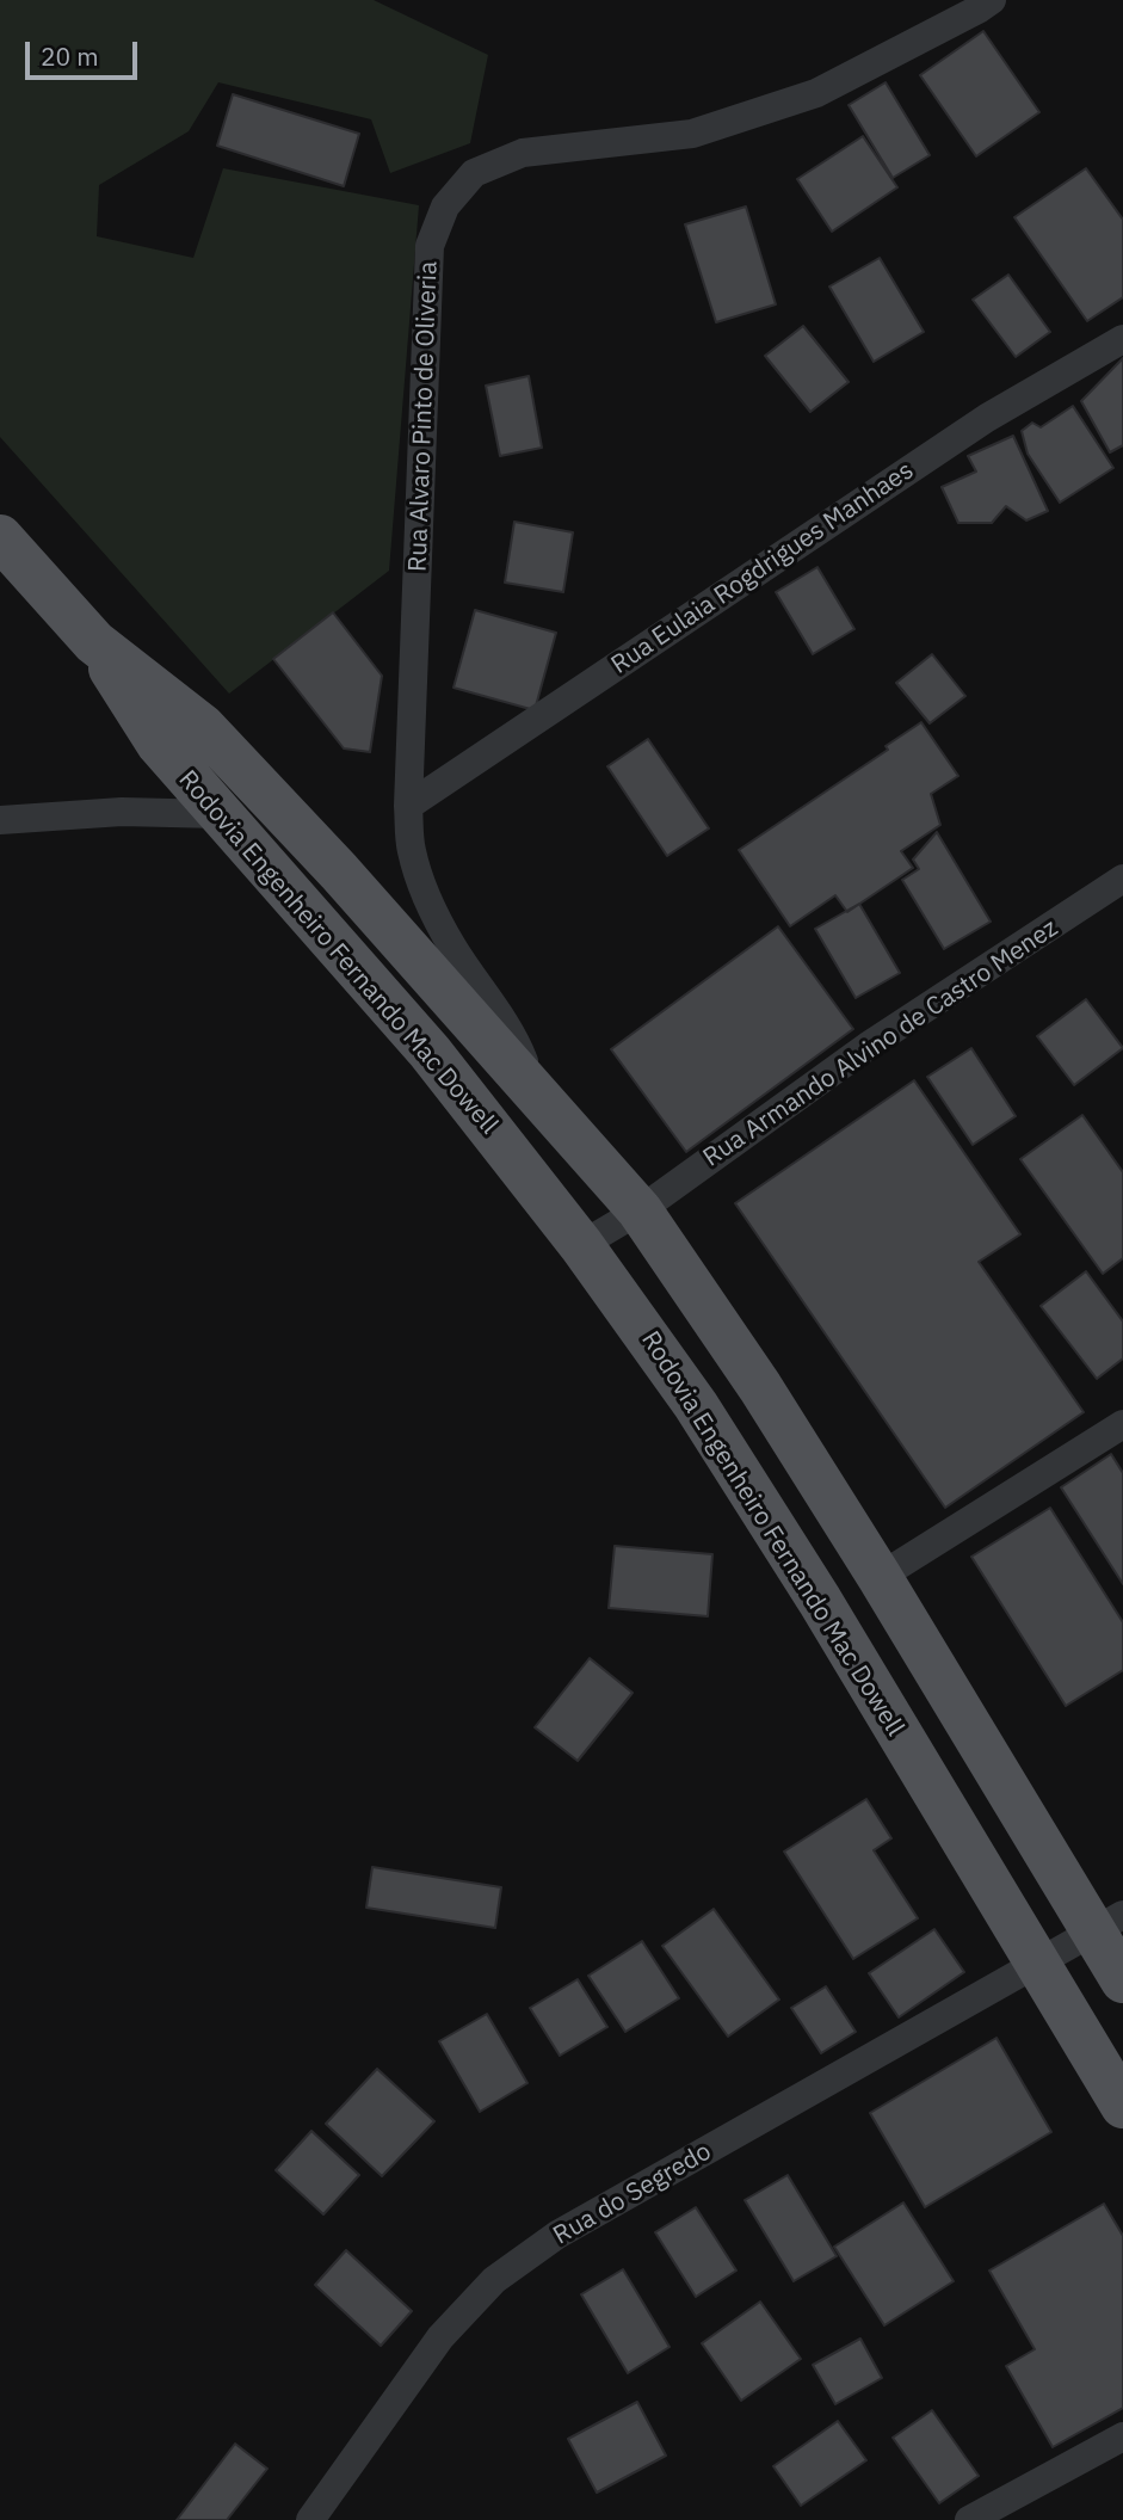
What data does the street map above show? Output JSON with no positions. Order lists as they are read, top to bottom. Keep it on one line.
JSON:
{"streets":{"main road":["Rodovia Engenheiro Fernando Mac Dowell"],"street":["Rua Alvaro Pinto de Oliveria","Rua Eulaia Rogdrigues Manhaes","Rua Armando Alvino de Castro Menez","Rua do Segredo"]},"crossings":[["Rua Alvaro Pinto de Oliveria","Rua Eulaia Rogdrigues Manhaes"],["Rua Alvaro Pinto de Oliveria","Rodovia Engenheiro Fernando Mac Dowell"],["Rodovia Engenheiro Fernando Mac Dowell","Rua Armando Alvino de Castro Menez"],["Rodovia Engenheiro Fernando Mac Dowell","Rua do Segredo"]],"scale_bar":"20 m"}
